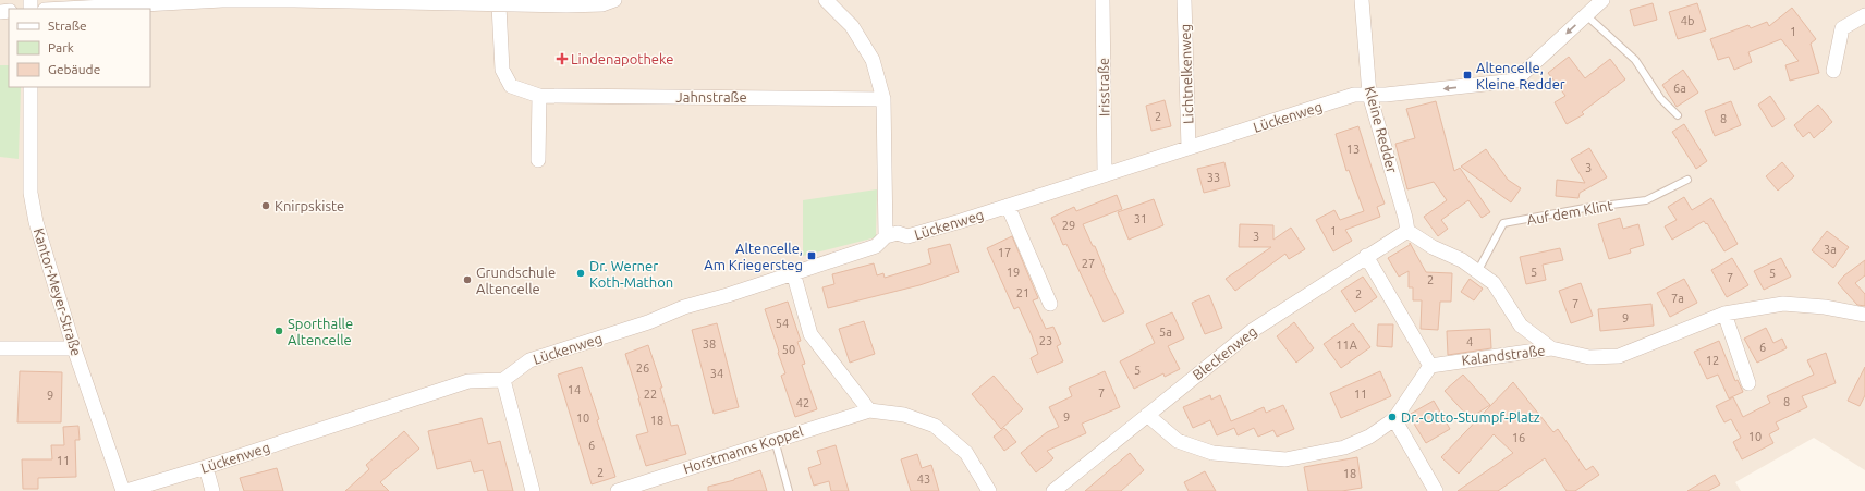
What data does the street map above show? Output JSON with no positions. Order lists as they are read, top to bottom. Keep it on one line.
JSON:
{"streets":{"street":["Lichtnelkenweg","Irisstraße","Jahnstraße","Lückenweg","Kleine Redder","Kantor-Meyer-Straße","Bleckenweg","Kalandstraße","Horstmanns Koppel"],"lane":["Auf dem Klint"]},"crossings":[["Lichtnelkenweg","Lückenweg"],["Irisstraße","Lückenweg"],["Lückenweg","Kleine Redder"],["Kleine Redder","Bleckenweg"]],"places":{"health":["Lindenapotheke"],"transit":["Altencelle, Kleine Redder","Altencelle, Am Kriegersteg"],"other":["Knirpskiste","Dr. Werner Koth-Mathon","Grundschule Altencelle","Sporthalle Altencelle","Dr.-Otto-Stumpf-Platz"]},"house_numbers":["4b","1","6a","2","8","13","3","33","31","29","1","3","3a","17","27","19","5","5","7","2","21","2","7a","7","9","54","5a","23","4","38","11A","6","50","12","26","5","34","14","7","22","11","9","8","42","9","10","18","10","16","6","11","2","18","43"],"legend":["Straße","Park","Gebäude"]}
